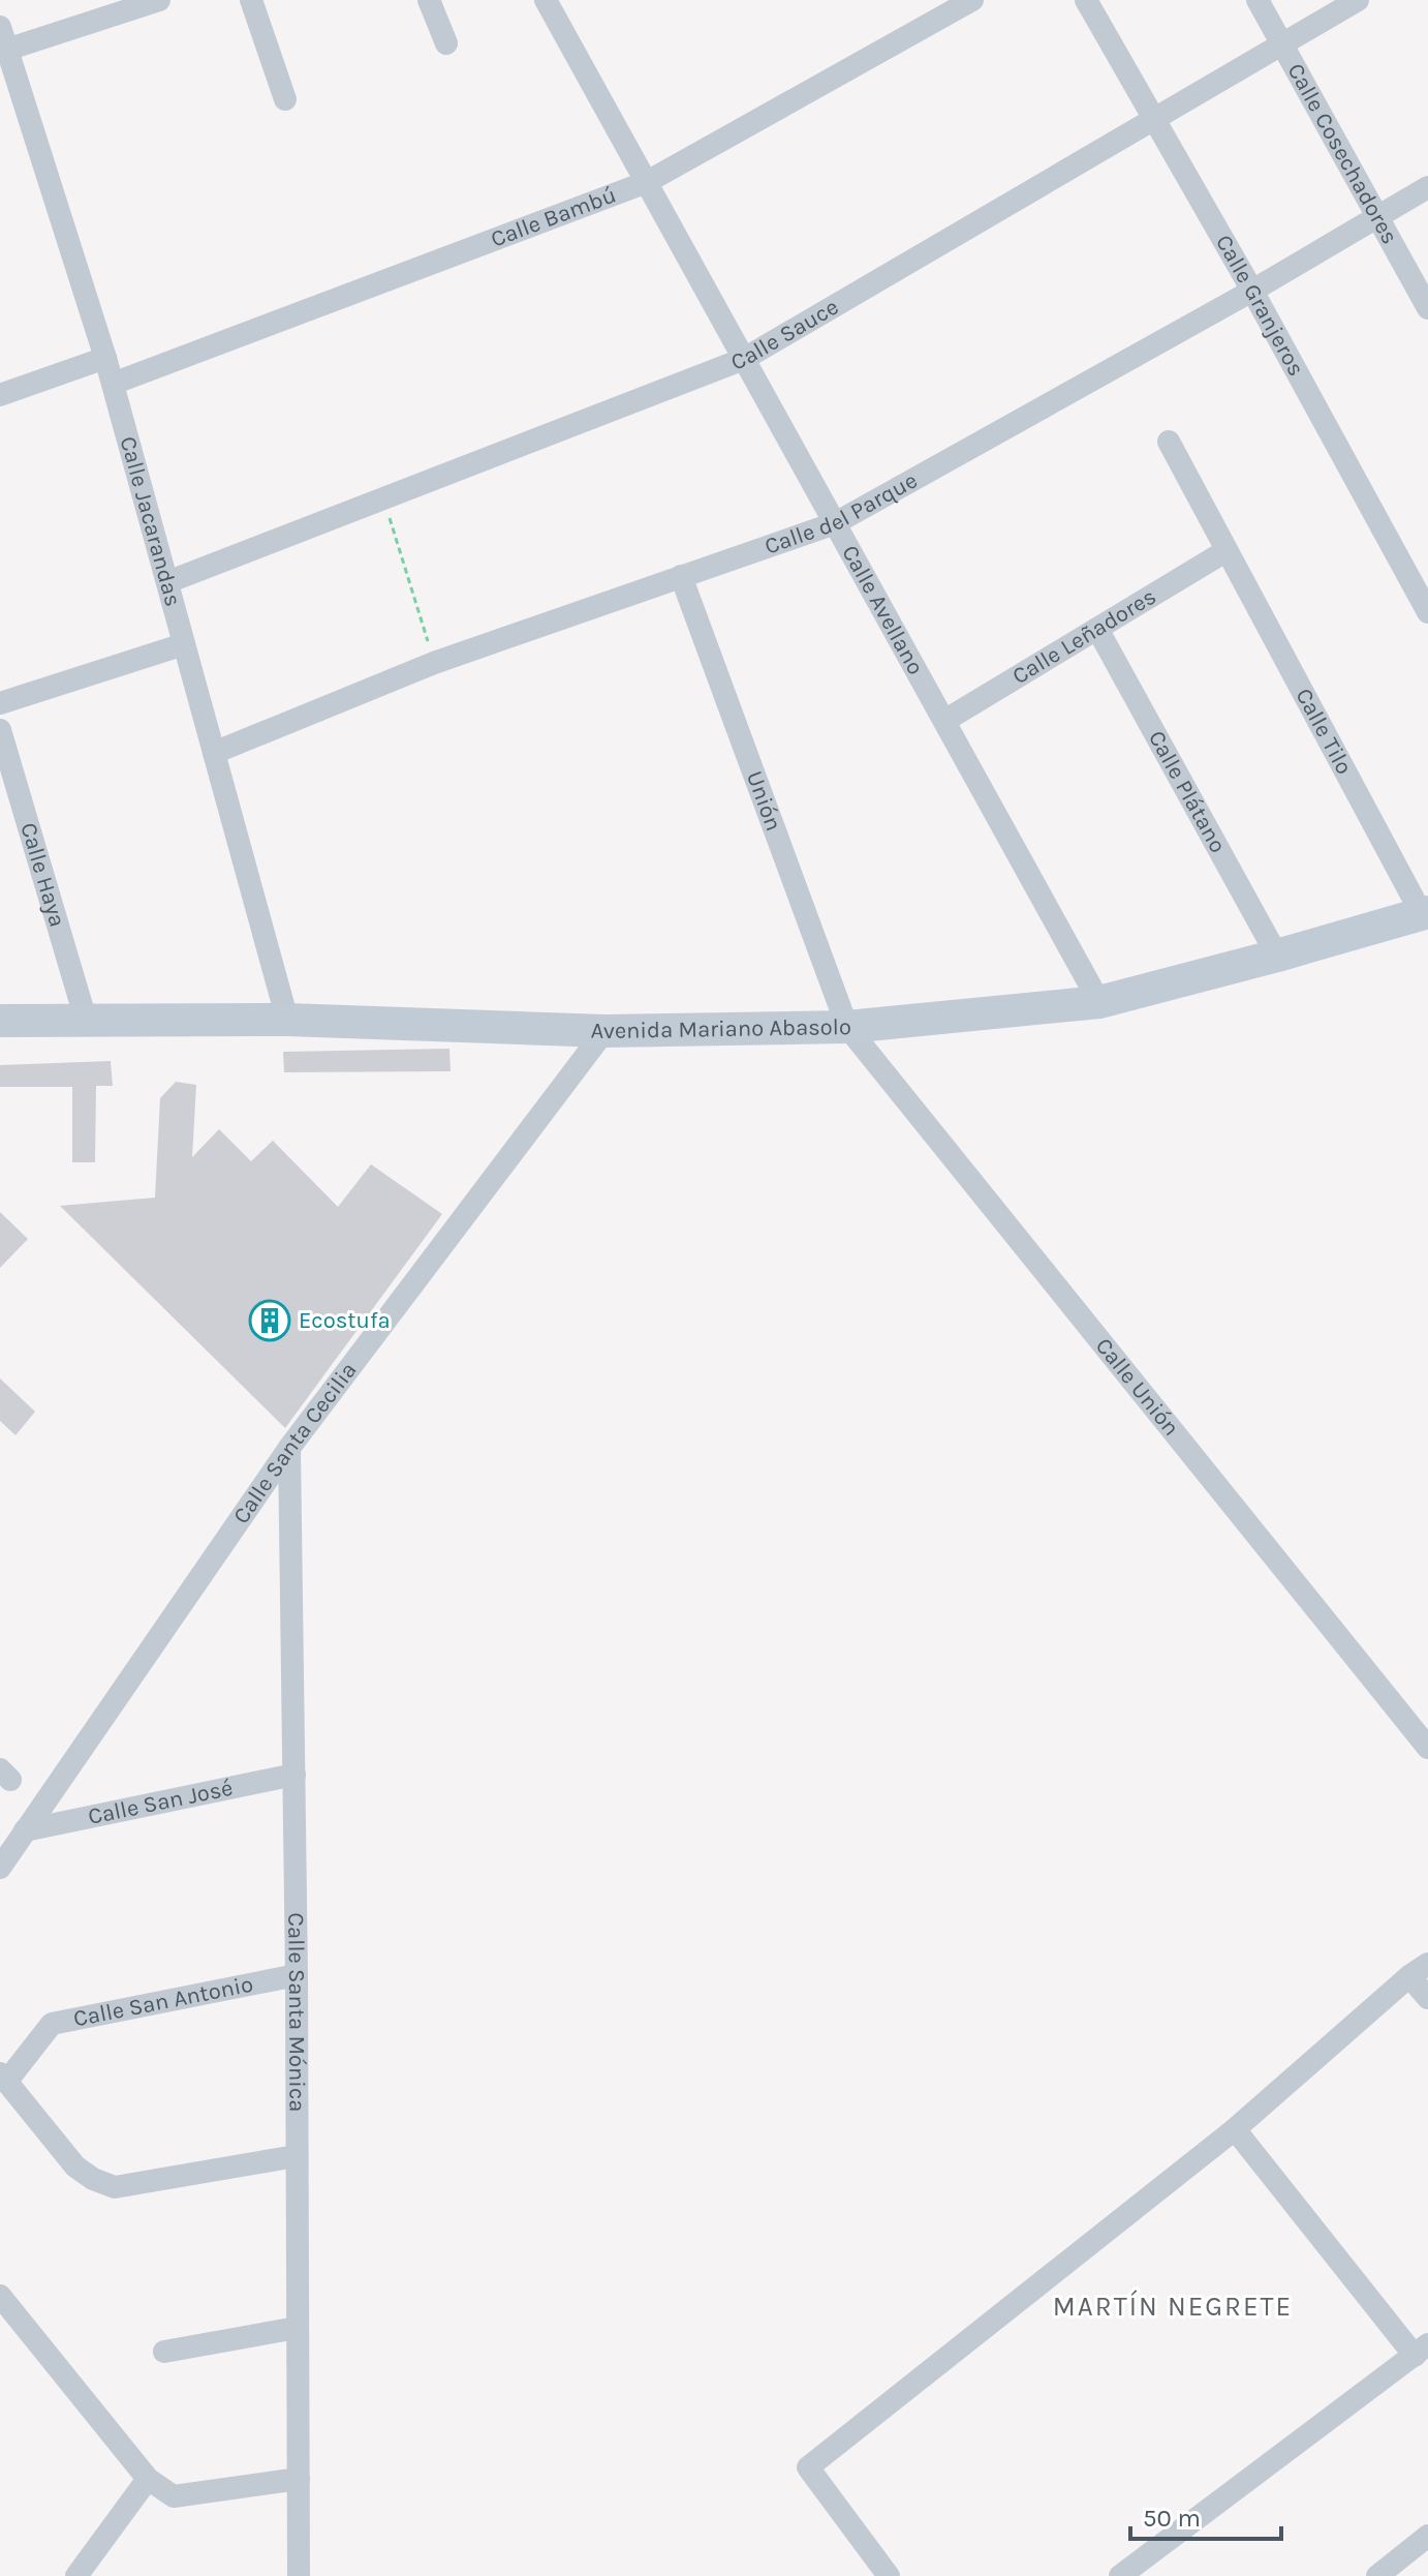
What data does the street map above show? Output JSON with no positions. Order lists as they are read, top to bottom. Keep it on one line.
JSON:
{"streets":{"street":["Calle Cosechadores","Calle Bambú","Calle Granjeros","Calle Sauce","Calle del Parque","Calle Jacarandas","Calle Avellano","Calle Leñadores","Calle Tilo","Calle Plátano","Unión","Calle Haya","Avenida Mariano Abasolo","Calle Unión","Calle Santa Cecilia","Calle San José","Calle San Antonio","Calle Santa Mónica"]},"crossings":[["Calle Cosechadores","Calle Sauce"],["Calle Cosechadores","Calle del Parque"],["Calle Bambú","Calle Jacarandas"],["Calle Bambú","Calle Avellano"],["Calle Granjeros","Calle Sauce"],["Calle Granjeros","Calle del Parque"],["Calle Sauce","Calle Jacarandas"],["Calle Sauce","Calle Avellano"],["Calle del Parque","Calle Jacarandas"],["Calle del Parque","Calle Avellano"],["Calle del Parque","Unión"],["Calle Jacarandas","Avenida Mariano Abasolo"],["Calle Avellano","Calle Leñadores"],["Calle Avellano","Avenida Mariano Abasolo"],["Calle Leñadores","Calle Tilo"],["Calle Leñadores","Calle Plátano"],["Calle Tilo","Avenida Mariano Abasolo"],["Calle Plátano","Avenida Mariano Abasolo"],["Unión","Avenida Mariano Abasolo"],["Unión","Calle Unión"],["Calle Haya","Avenida Mariano Abasolo"],["Avenida Mariano Abasolo","Calle Unión"],["Avenida Mariano Abasolo","Calle Santa Cecilia"],["Calle Santa Cecilia","Calle San José"],["Calle Santa Cecilia","Calle Santa Mónica"],["Calle San José","Calle Santa Mónica"],["Calle San Antonio","Calle Santa Mónica"]],"districts":["MARTÍN NEGRETE"],"places":{"building":["Ecostufa"]},"scale_bar":"50 m"}
